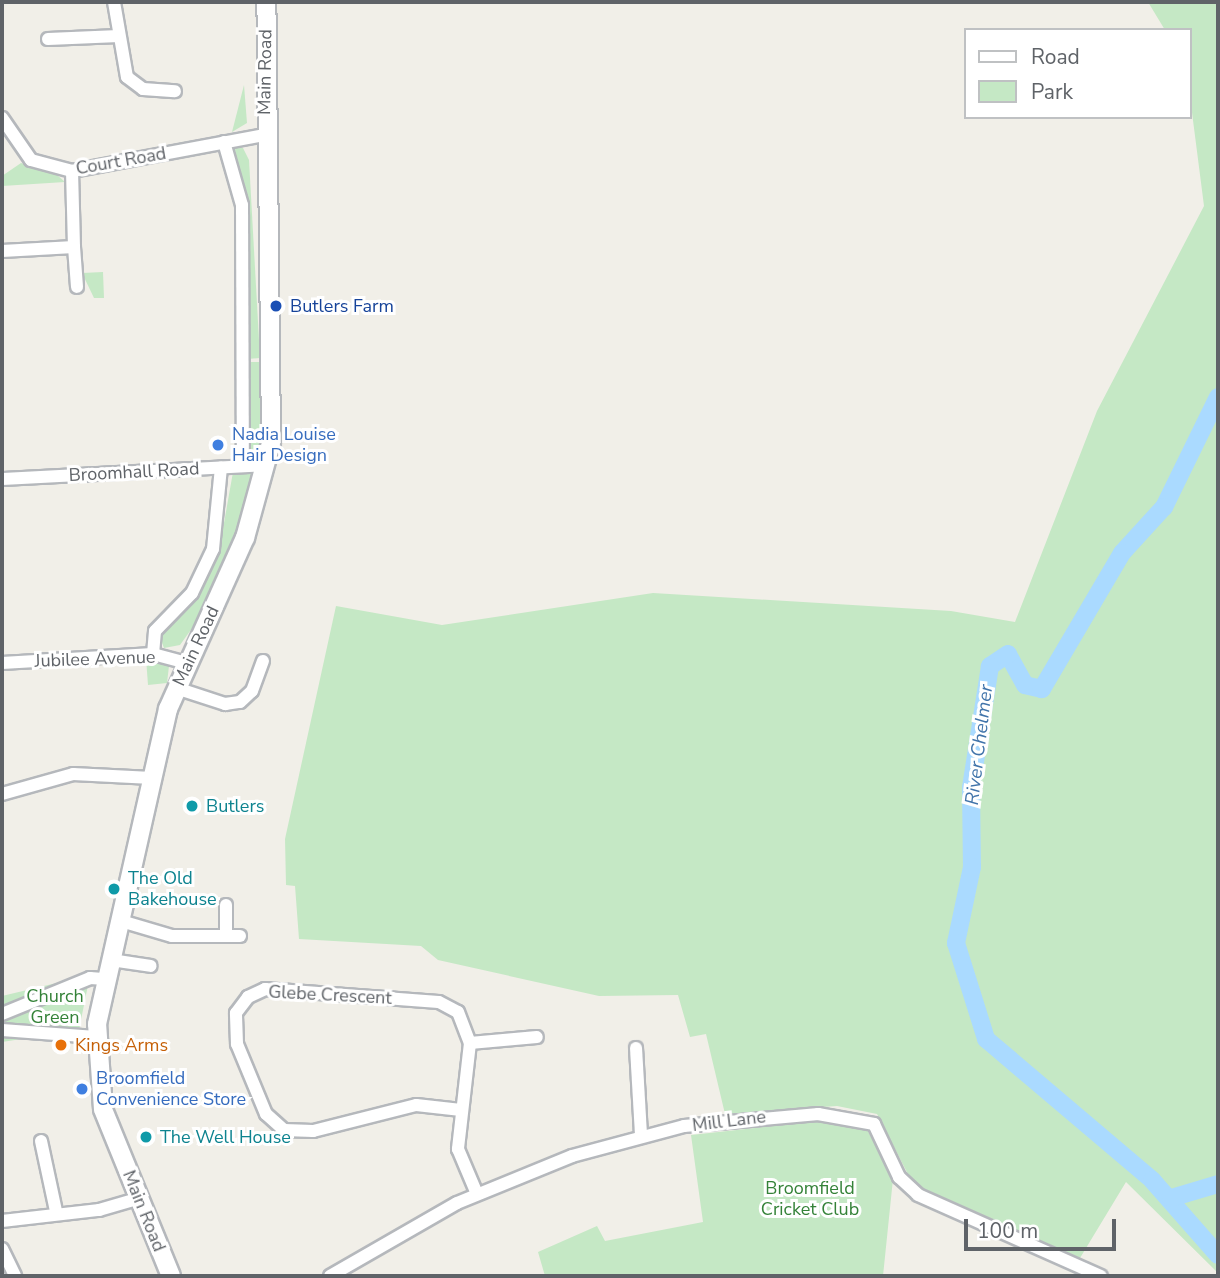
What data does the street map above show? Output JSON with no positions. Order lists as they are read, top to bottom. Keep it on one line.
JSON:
{"streets":{"main road":["Main Road"],"street":["Court Road","Broomhall Road","Jubilee Avenue","Glebe Crescent","Mill Lane"]},"crossings":[["Main Road","Court Road"],["Main Road","Broomhall Road"],["Main Road","Jubilee Avenue"]],"water":["River Chelmer"],"parks":["Church Green","Broomfield Cricket Club"],"places":["Butlers Farm","Nadia Louise Hair Design","Butlers","The Old Bakehouse","Kings Arms","Broomfield Convenience Store","The Well House"],"legend":["Road","Park"],"scale_bar":"100 m"}
